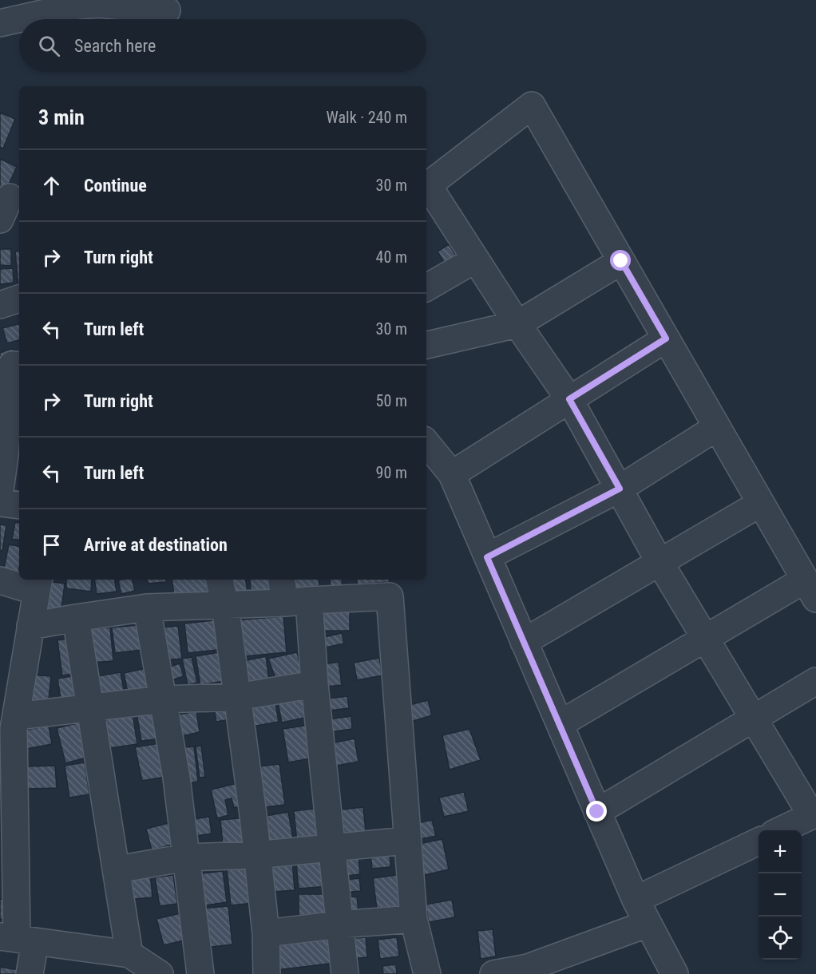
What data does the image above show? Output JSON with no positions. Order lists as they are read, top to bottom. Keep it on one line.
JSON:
{"page":{"search":"Search here","heading":["3 min","Walk · 240 m"],"list":[["Continue","30 m"],["Turn right","40 m"],["Turn left","30 m"],["Turn right","50 m"],["Turn left","90 m"],"Arrive at destination"],"map_buttons":["+","−"]}}
